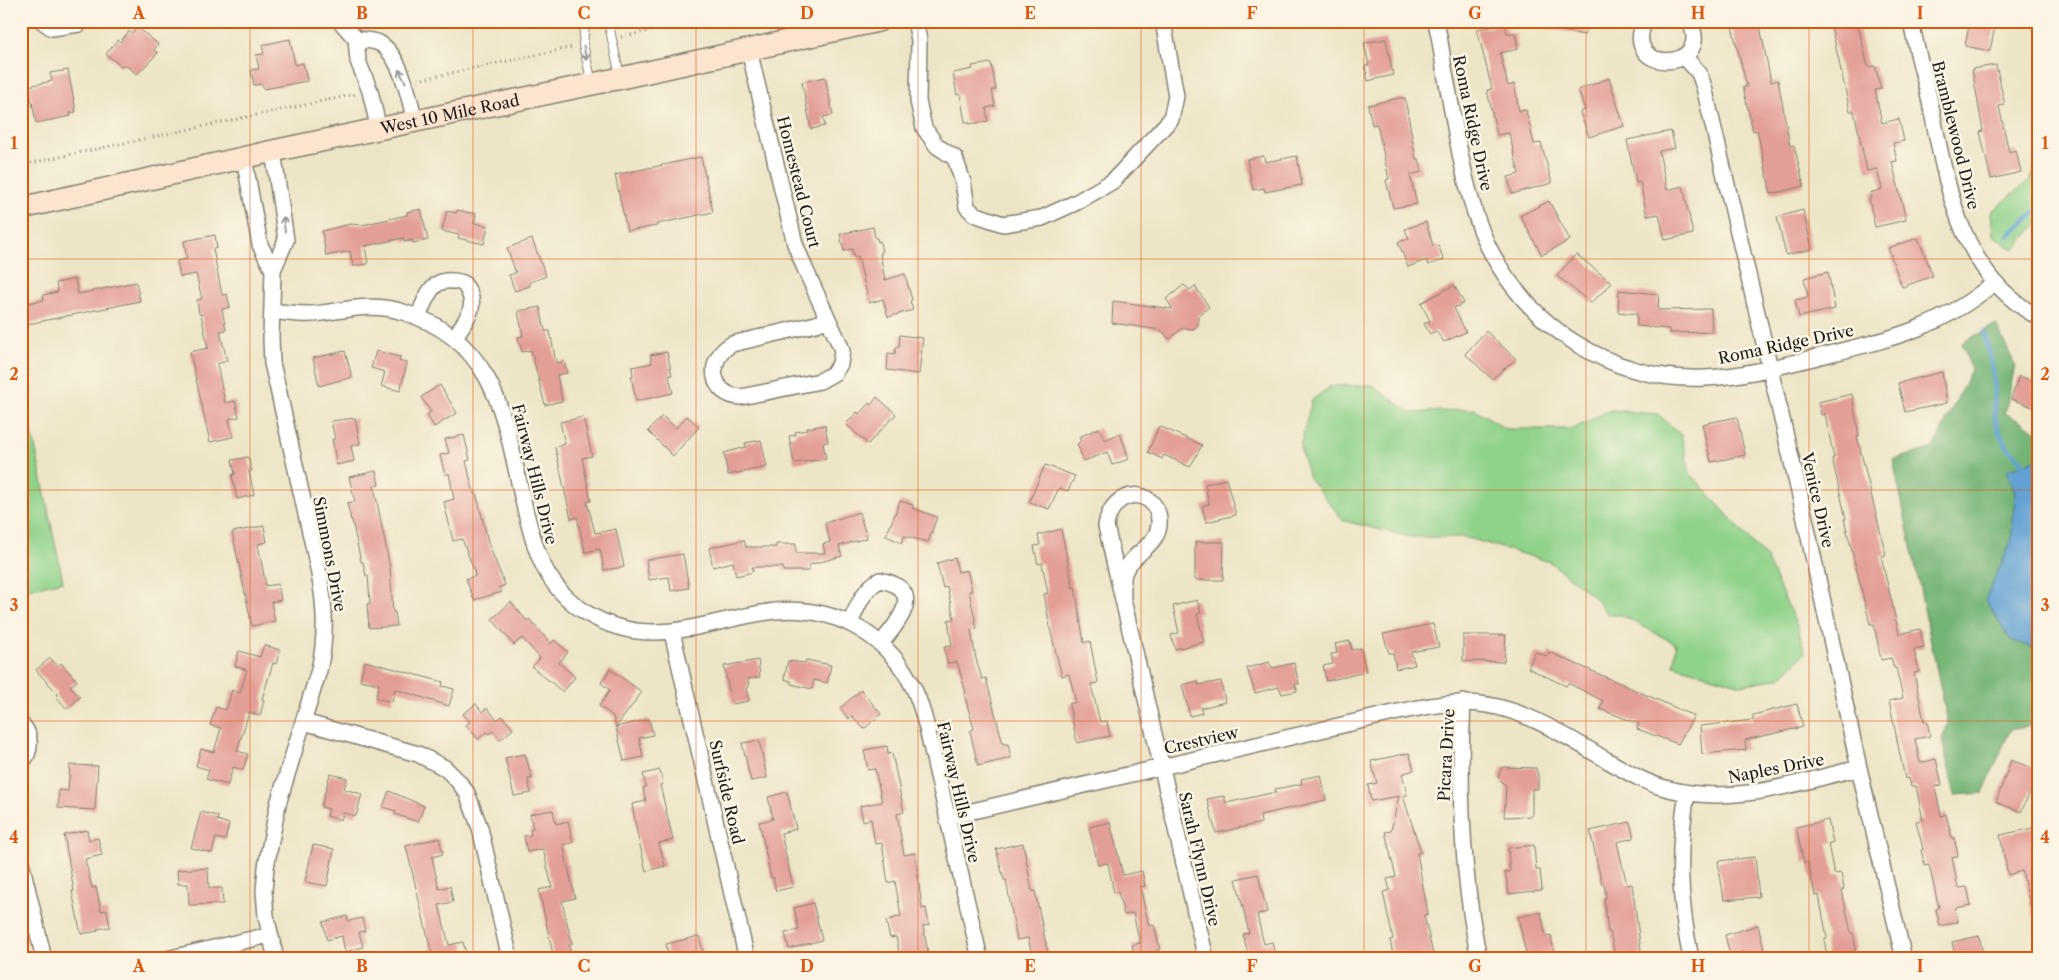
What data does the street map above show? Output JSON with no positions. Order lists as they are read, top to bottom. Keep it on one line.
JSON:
{"streets":{"main road":["West 10 Mile Road"],"street":["Roma Ridge Drive","Bramblewood Drive","Homestead Court","Fairway Hills Drive","Venice Drive","Simmons Drive","Crestview","Picara Drive","Naples Drive","Surfside Road","Sarah Flynn Drive"]},"crossings":[["West 10 Mile Road","Homestead Court"],["West 10 Mile Road","Simmons Drive"],["Roma Ridge Drive","Bramblewood Drive"],["Roma Ridge Drive","Venice Drive"],["Fairway Hills Drive","Simmons Drive"],["Fairway Hills Drive","Crestview"],["Fairway Hills Drive","Surfside Road"],["Venice Drive","Naples Drive"],["Crestview","Picara Drive"],["Crestview","Sarah Flynn Drive"],["Picara Drive","Naples Drive"]],"grid":{"columns":["A","B","C","D","E","F","G","H","I"],"rows":["1","2","3","4"]}}
